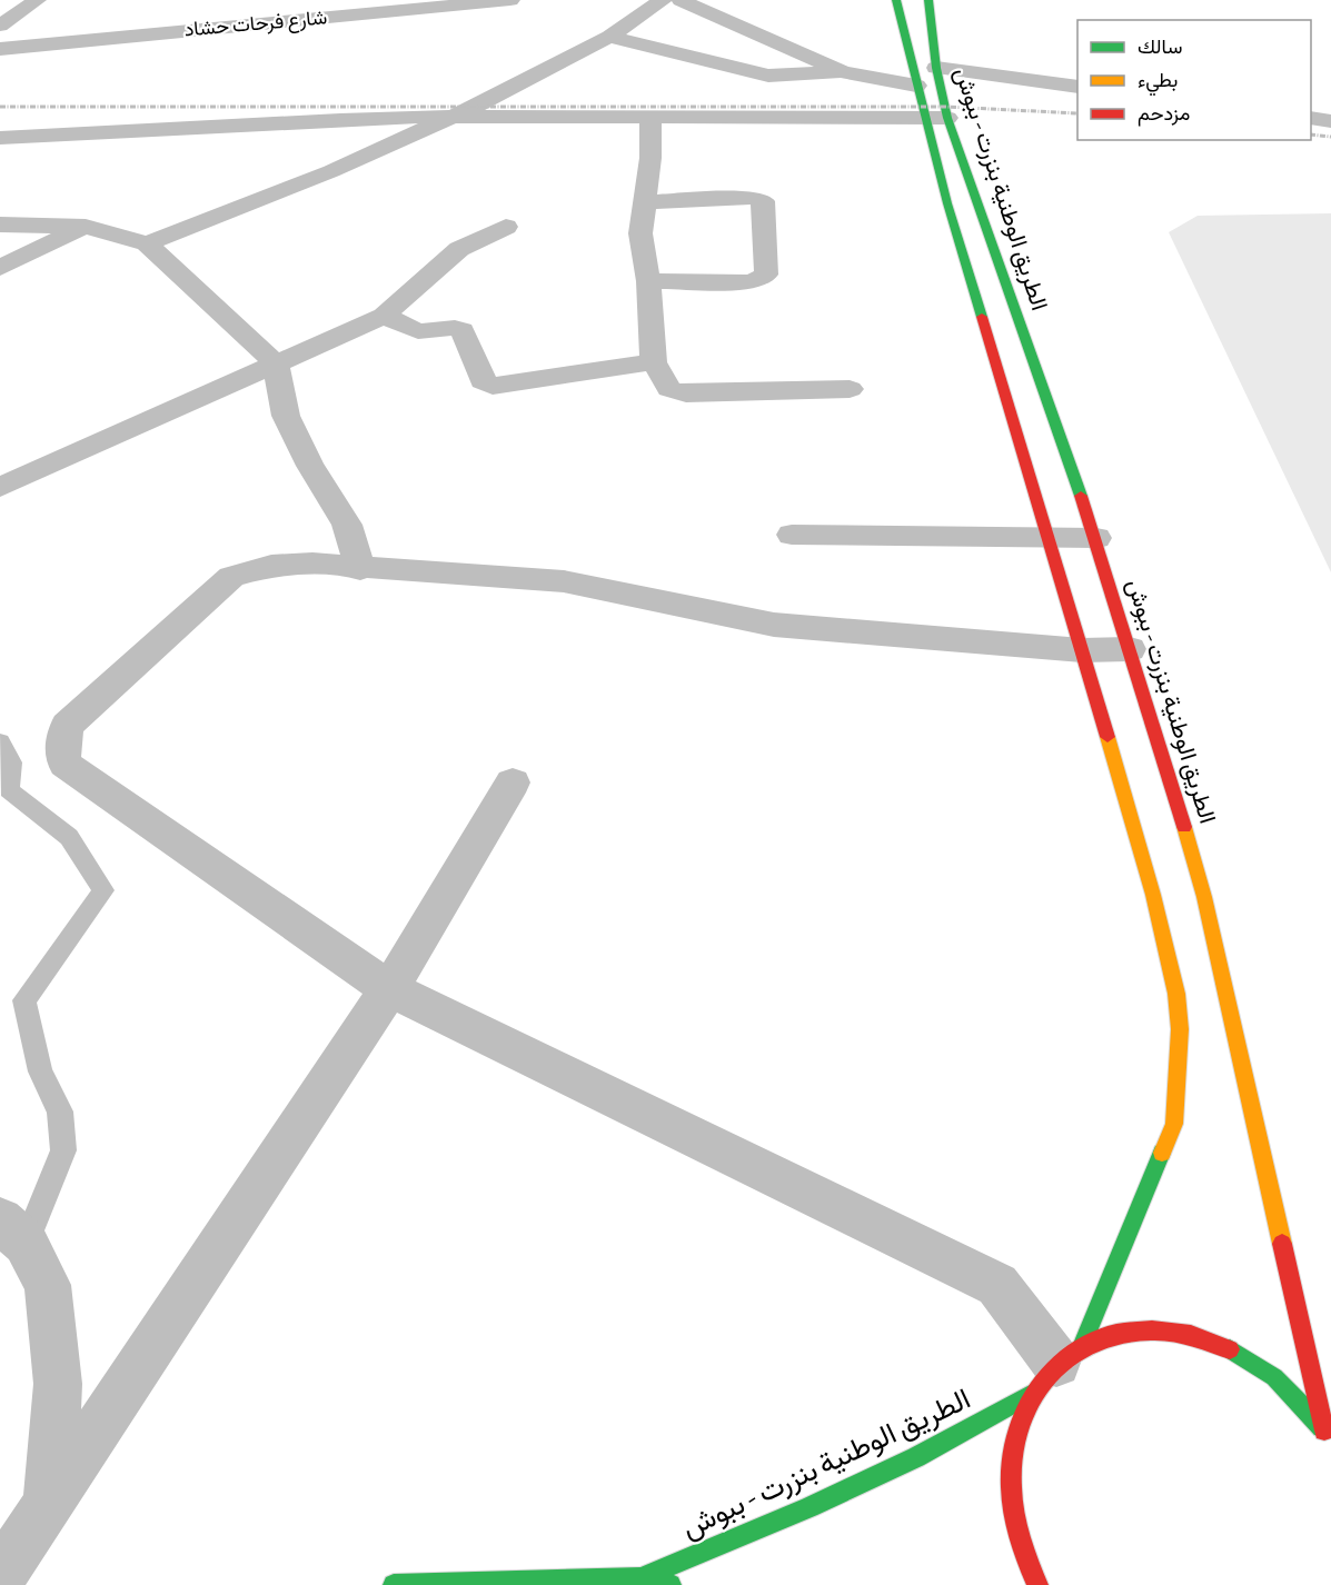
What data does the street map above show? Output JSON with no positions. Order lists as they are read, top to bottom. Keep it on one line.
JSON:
{"streets":{"main road":["الطريق الوطنية بنزرت - ببوش"],"street":["شارع فرحات حشاد"]},"legend":["سالك","بطيء","مزدحم"]}
